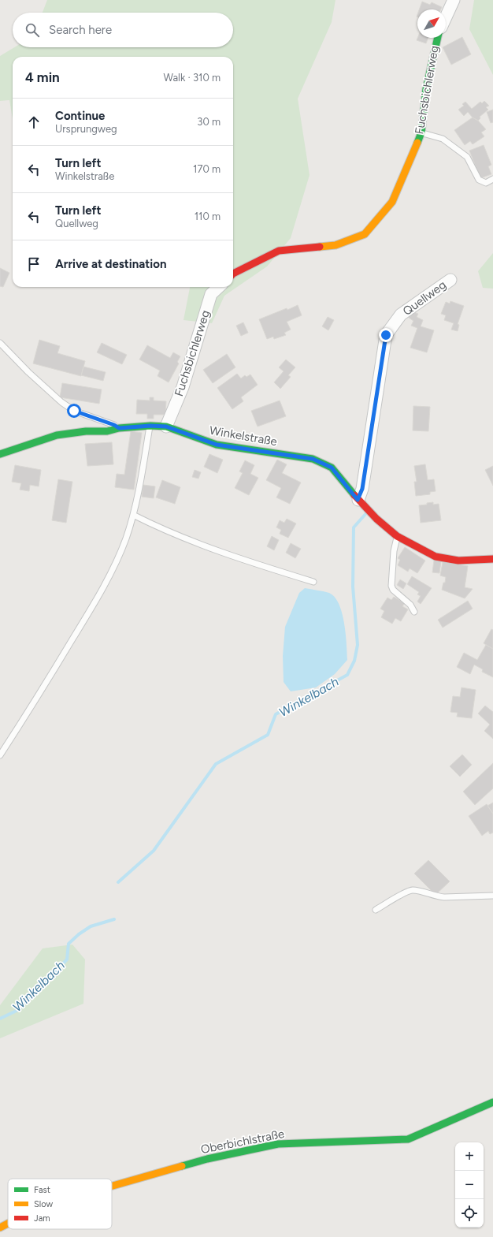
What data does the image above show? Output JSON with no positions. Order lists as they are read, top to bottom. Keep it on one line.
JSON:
{"streets":{"street":["Fuchsbichlerweg","Quellweg","Winkelstraße","Oberbichlstraße"]},"crossings":[["Fuchsbichlerweg","Winkelstraße"],["Quellweg","Winkelstraße"]],"water":["Winkelbach"],"legend":["Fast","Slow","Jam"],"north":"top right","page":{"search":"Search here","heading":["4 min","Walk · 310 m"],"list":[["Continue","Ursprungweg","30 m"],["Turn left","Winkelstraße","170 m"],["Turn left","Quellweg","110 m"],"Arrive at destination"],"map_buttons":["+","−"]}}
